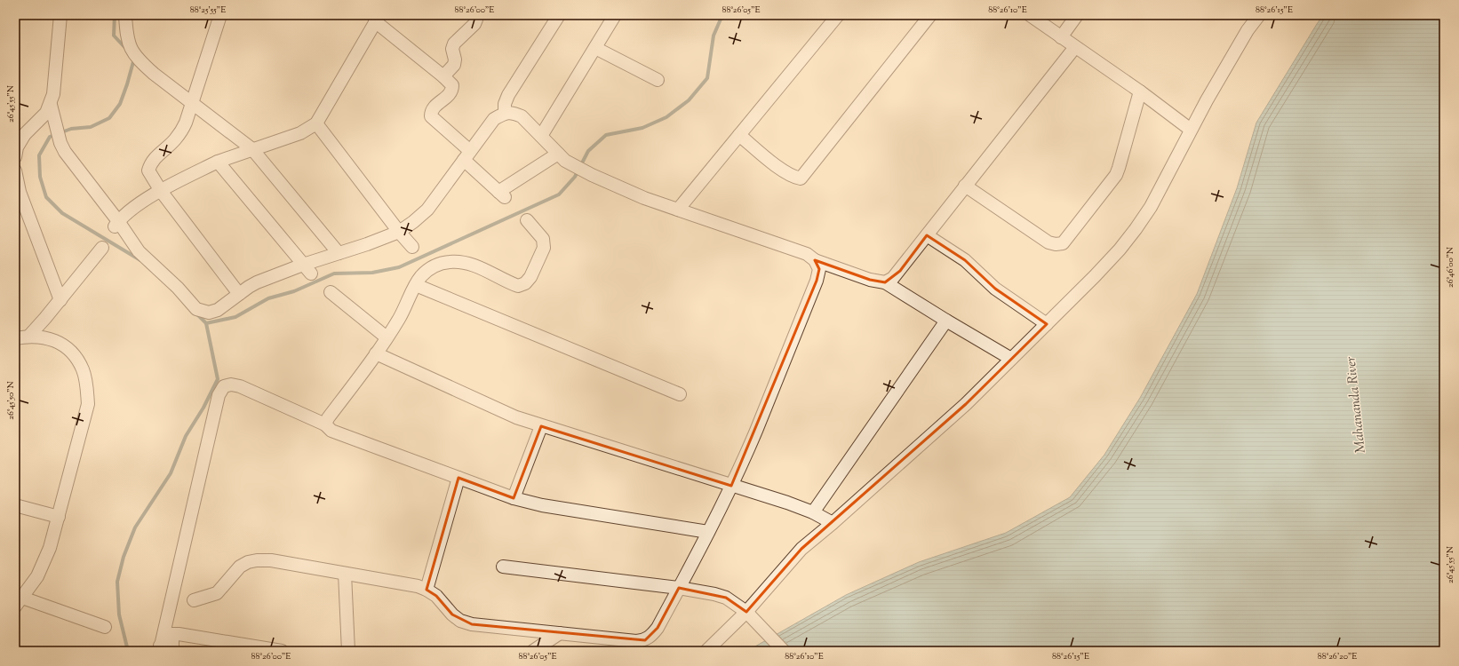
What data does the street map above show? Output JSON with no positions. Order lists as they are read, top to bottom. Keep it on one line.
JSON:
{"water":["Mahananda River"],"coordinates":["88°25'55\"E","88°26'00\"E","88°26'05\"E","88°26'10\"E","88°26'15\"E","26°45'55\"N","26°46'00\"N","26°45'50\"N","88°26'20\"E"]}
